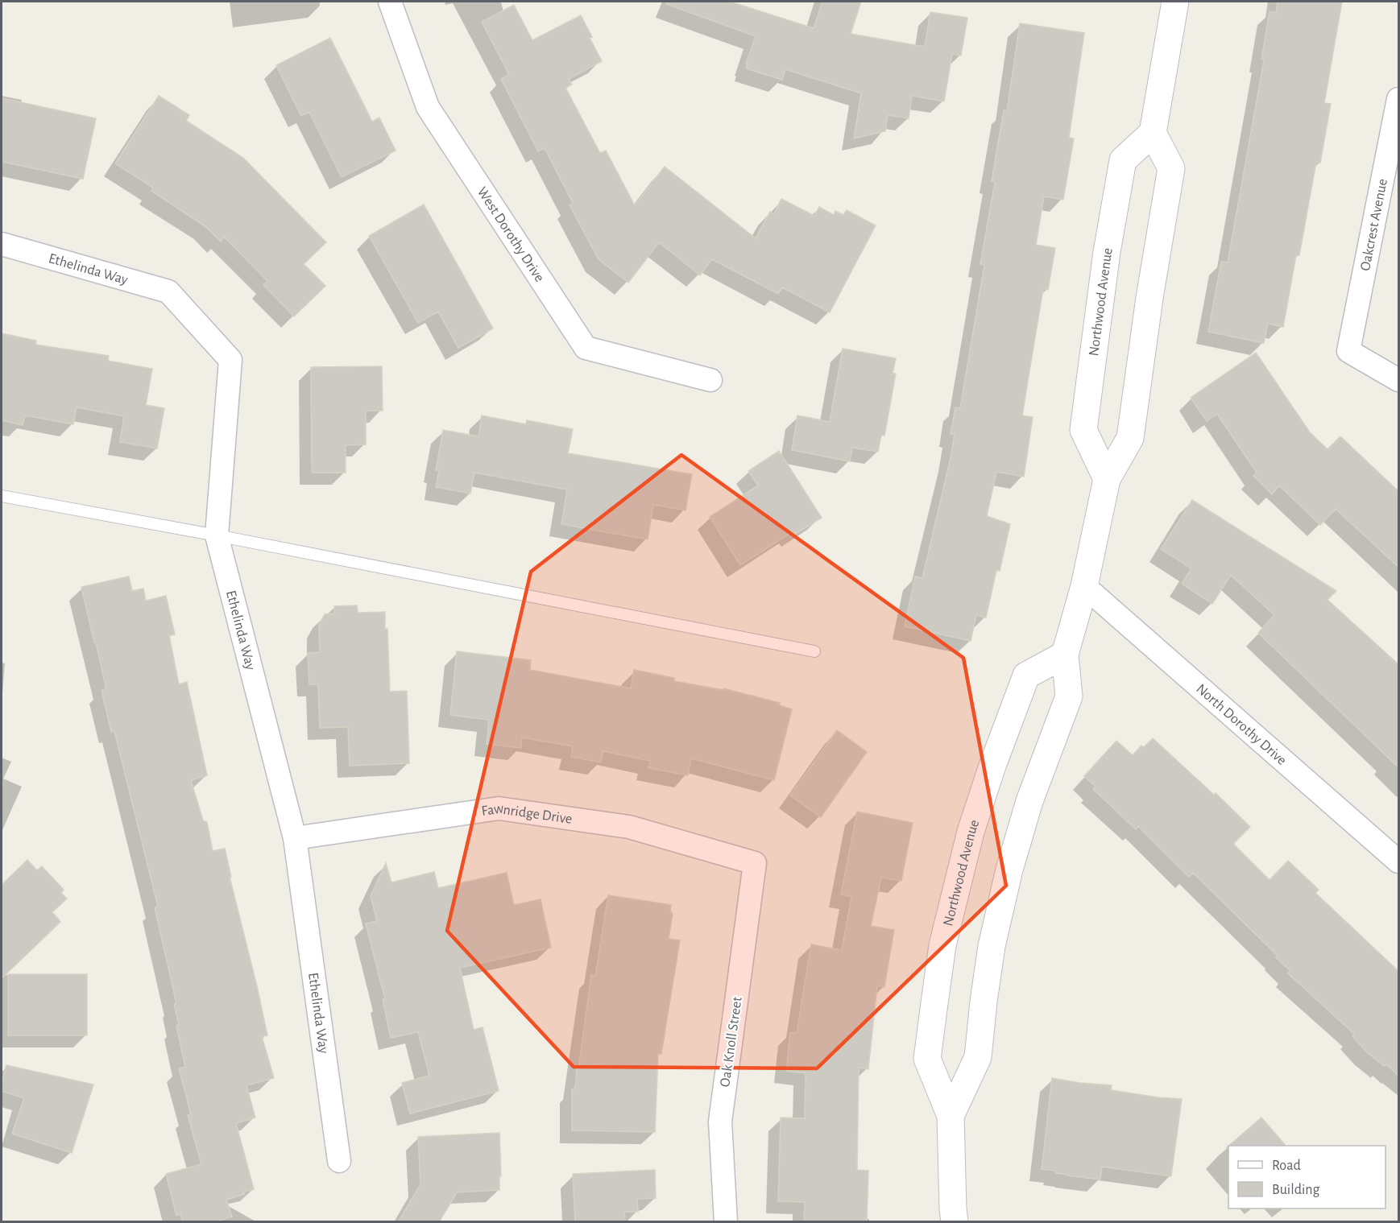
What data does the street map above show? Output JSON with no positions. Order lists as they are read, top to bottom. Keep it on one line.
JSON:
{"streets":{"street":["Oakcrest Avenue","West Dorothy Drive","Ethelinda Way","Northwood Avenue","North Dorothy Drive","Fawnridge Drive","Oak Knoll Street"]},"crossings":[["Ethelinda Way","Fawnridge Drive"],["Northwood Avenue","North Dorothy Drive"],["Fawnridge Drive","Oak Knoll Street"]],"legend":["Road","Building"]}
